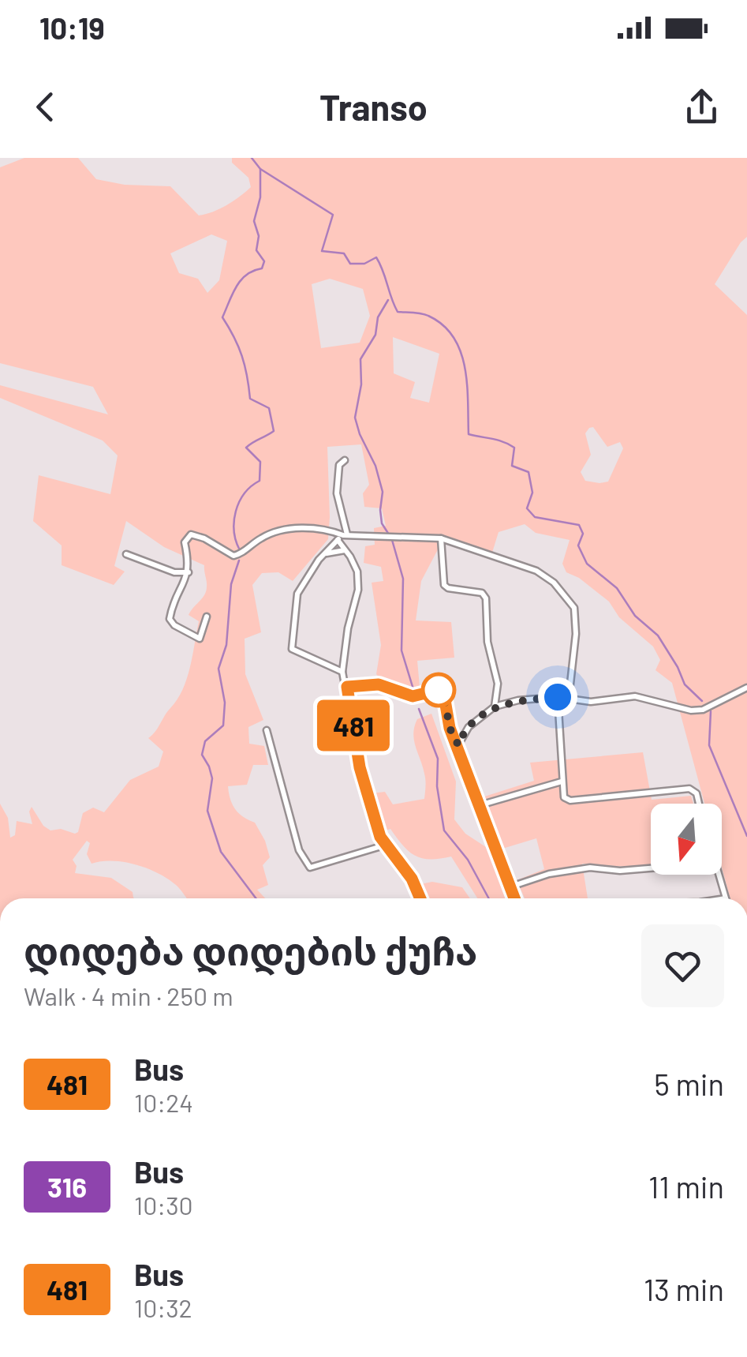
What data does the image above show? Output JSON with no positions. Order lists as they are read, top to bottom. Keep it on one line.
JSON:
{"lines":["bus line 481"],"north":"bottom","page":{"status":"10:19","header":"Transo","on_map":"481","heading":["დიდება დიდების ქუჩა","Walk · 4 min · 250 m"],"list":[{"mark":"481","name":"Bus","note":"10:24","value":"5 min"},{"mark":"316","name":"Bus","note":"10:30","value":"11 min"},{"mark":"481","name":"Bus","note":"10:32","value":"13 min"}]}}
